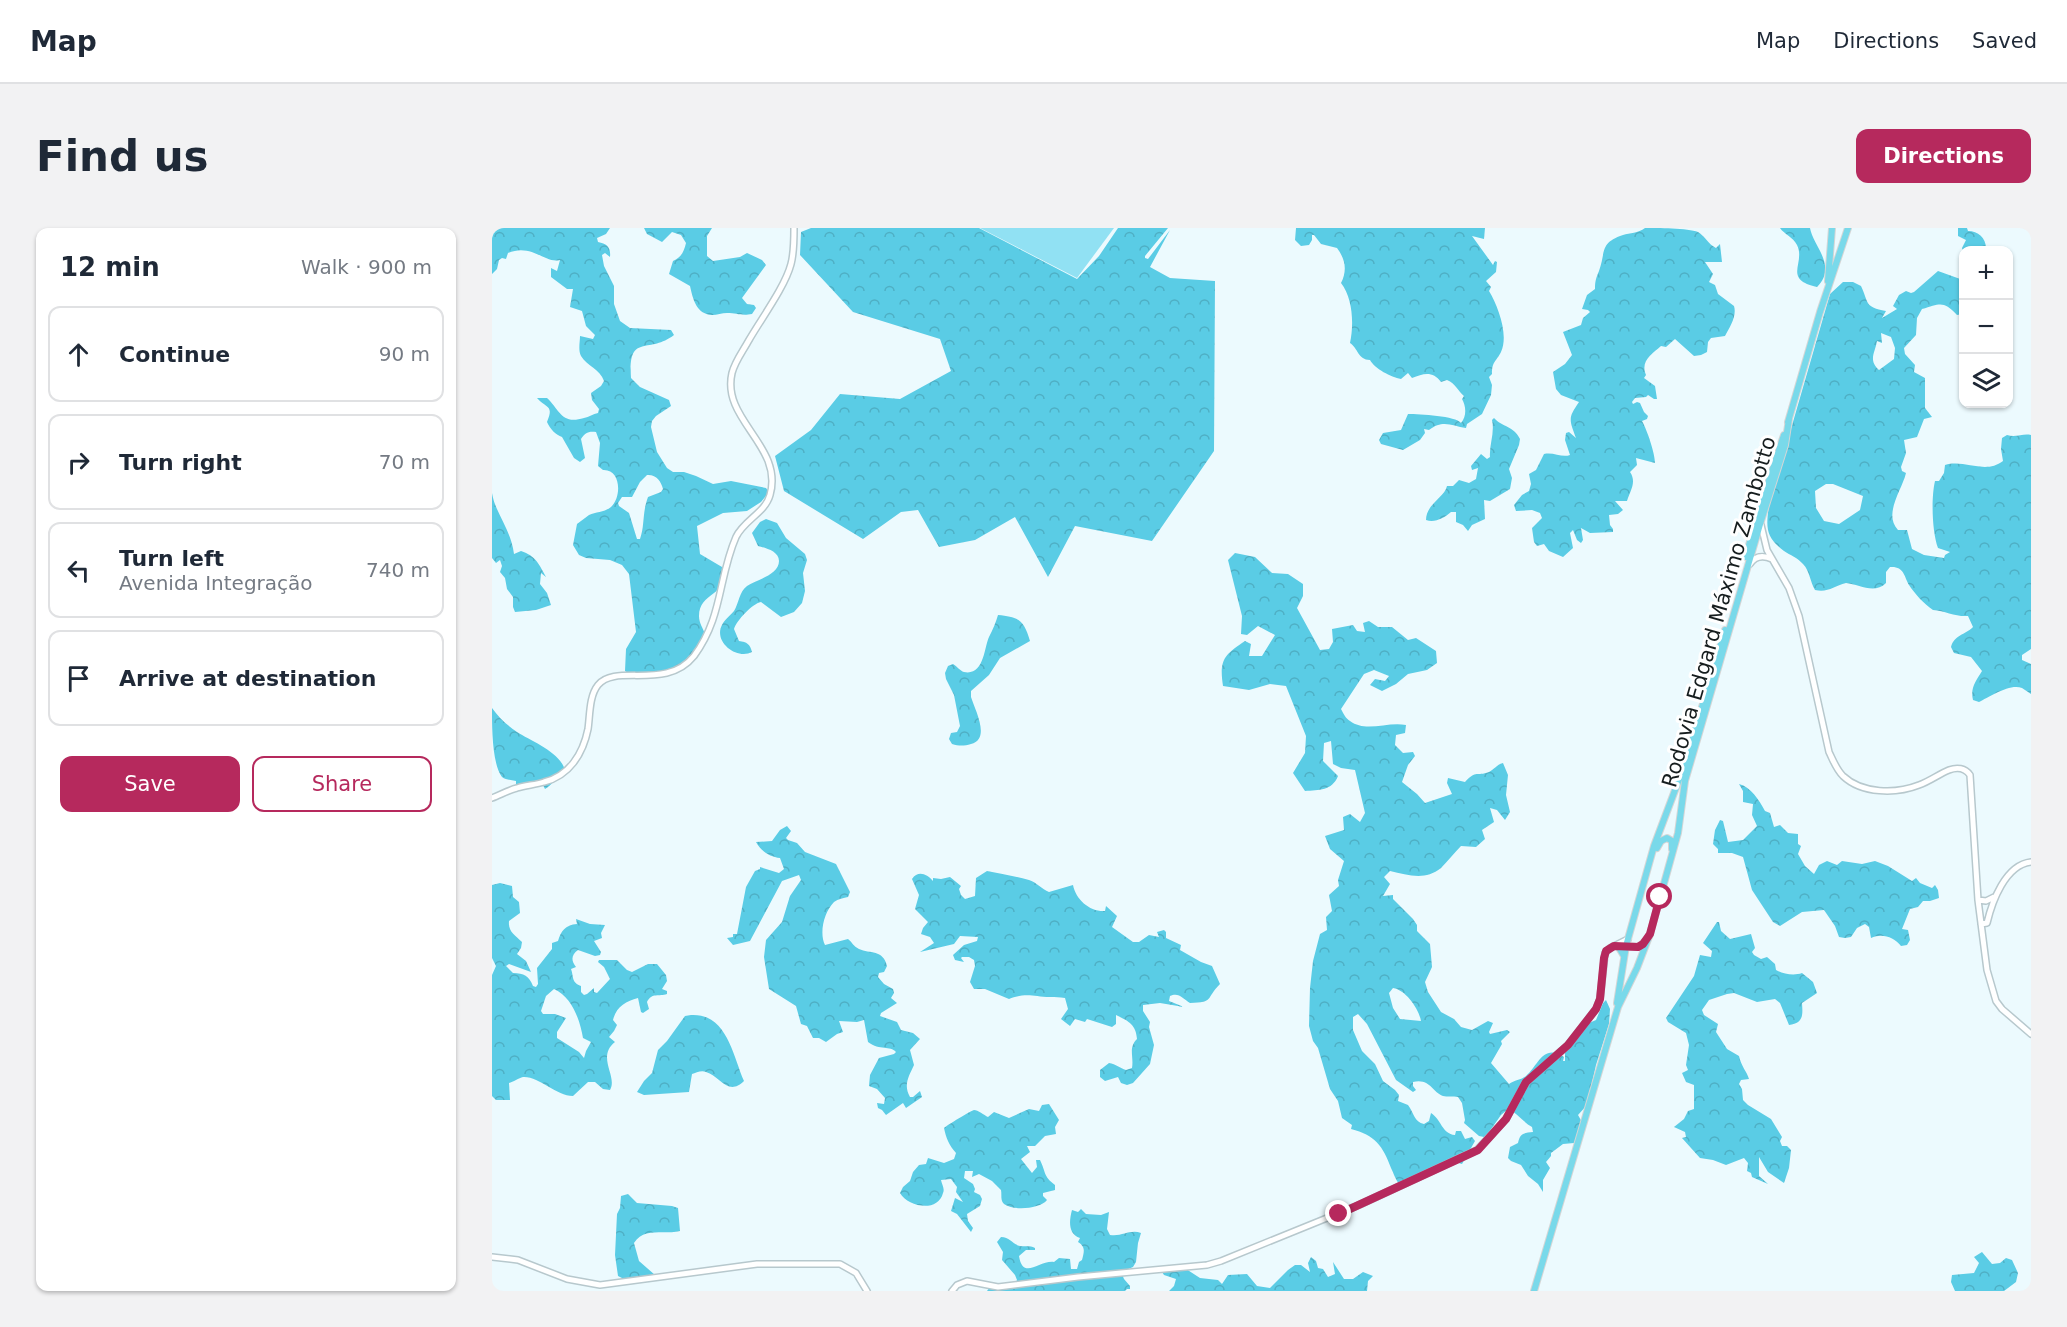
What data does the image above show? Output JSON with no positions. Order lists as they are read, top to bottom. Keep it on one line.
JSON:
{"streets":{"main road":["Rodovia Edgard Máximo Zambotto"]},"page":{"header":"Map","nav":["Map","Directions","Saved"],"buttons":["Directions",["Save","Share"]],"title":"Find us","heading":["12 min","Walk · 900 m"],"map_buttons":["+","−"],"list":[["Continue","90 m"],["Turn right","70 m"],["Turn left","Avenida Integração","740 m"],"Arrive at destination"]}}
